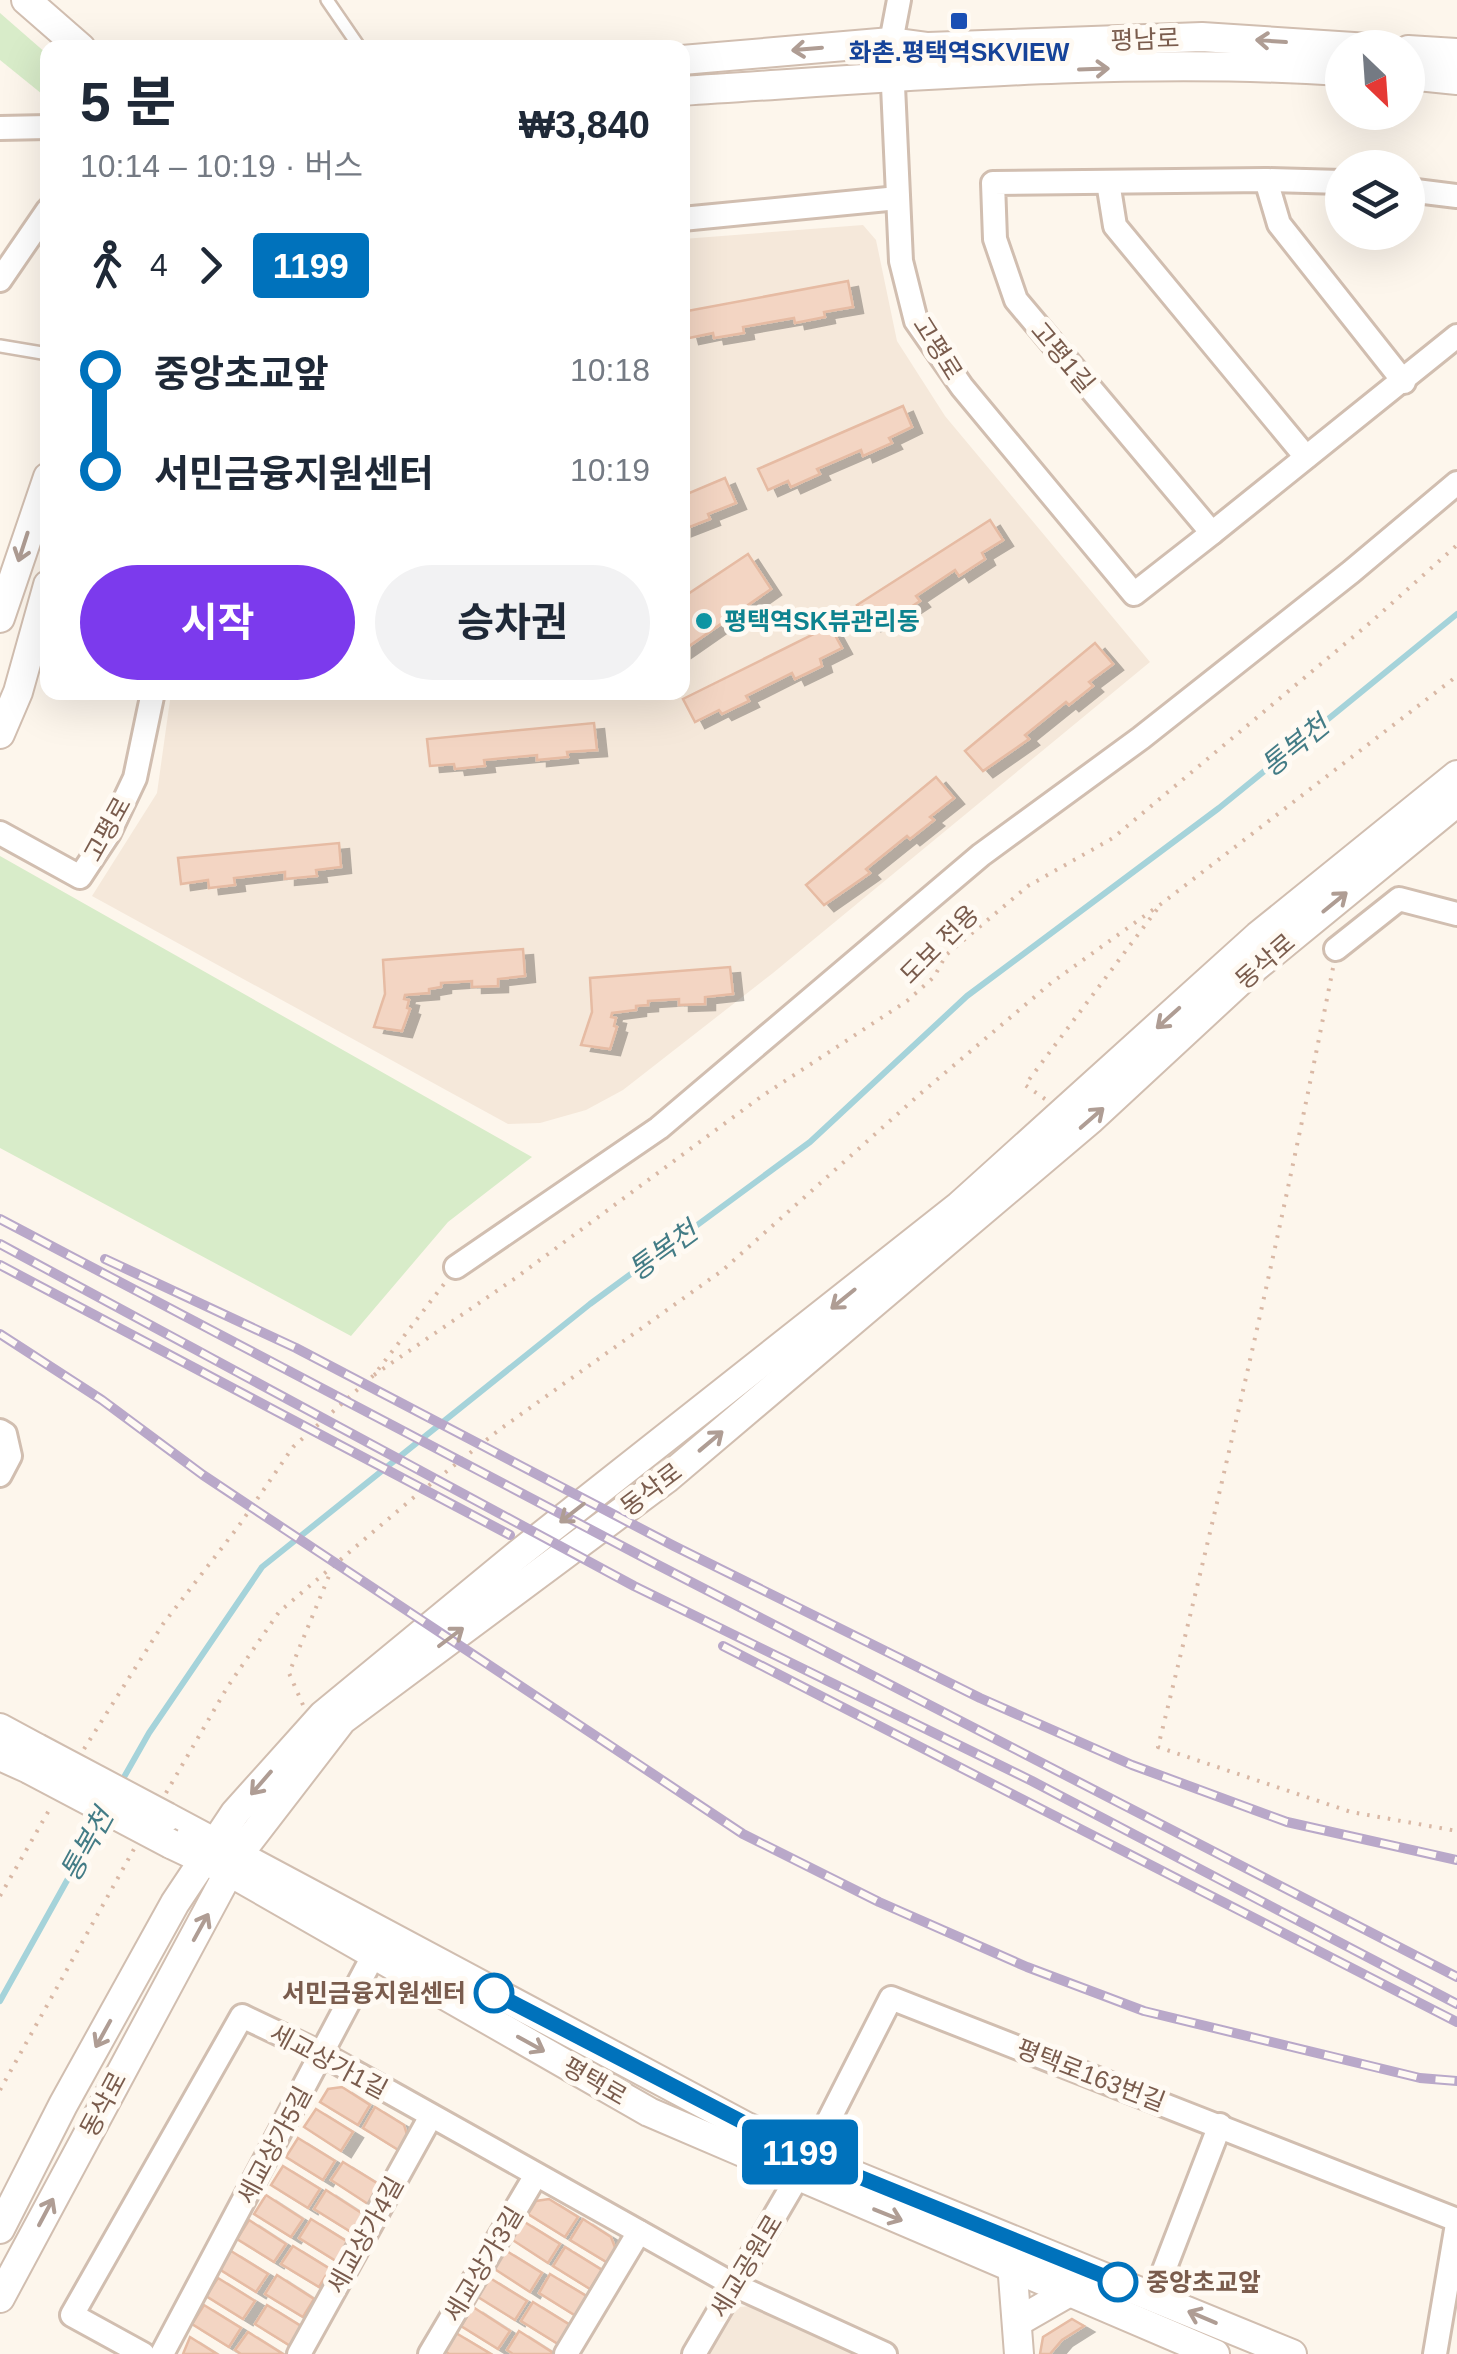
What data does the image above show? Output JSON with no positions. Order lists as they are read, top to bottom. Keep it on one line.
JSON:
{"streets":{"street":["평남로","고평로","고평1길","동삭로","세교상가1길","평택로163번길","평택로","세교상가5길","세교상가4길","세교상가3길","세교공원로"],"path":["도보 전용"]},"crossings":[["평남로","고평로"],["고평로","고평1길"],["동삭로","평택로"],["세교상가1길","세교상가5길"],["세교상가1길","세교상가4길"],["세교상가1길","세교상가3길"],["세교상가1길","세교공원로"],["평택로163번길","평택로"],["평택로163번길","세교공원로"],["평택로","세교상가5길"],["평택로","세교공원로"]],"water":["통복천"],"places":{"transit":["화촌.평택역SKVIEW"],"other":["평택역SK뷰관리동","서민금융지원센터","중앙초교앞"]},"lines":["bus line 1199"],"north":"bottom right","page":{"on_map":"1199","heading":["5 분","10:14 – 10:19 · 버스","₩3,840"],"legs":["4","1199"],"list":[{"name":"중앙초교앞","value":"10:18"},{"name":"서민금융지원센터","value":"10:19"}],"buttons":["시작","승차권"]}}
